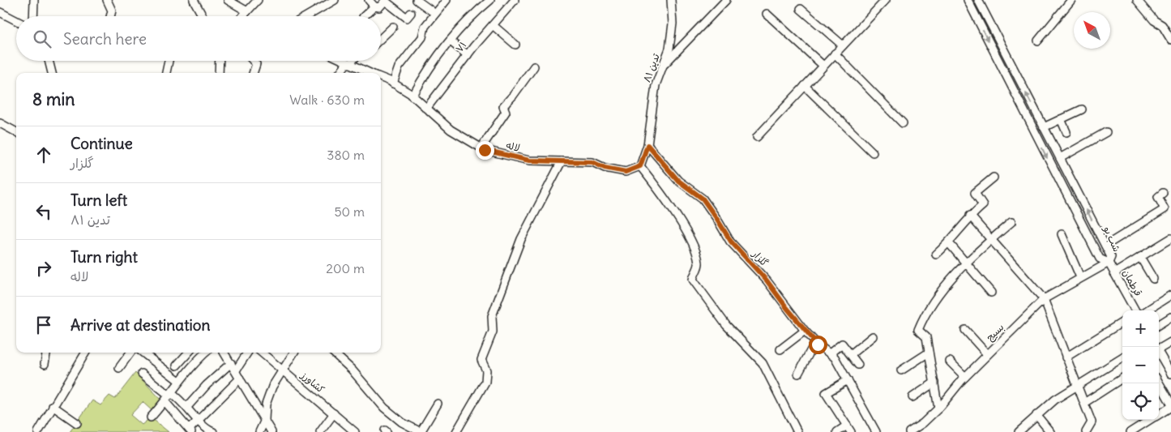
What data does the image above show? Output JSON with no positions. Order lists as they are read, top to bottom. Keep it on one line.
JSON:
{"streets":{"street":["۷۱","تدین ۸۱","لاله","شب بو","گلزار","قرطمان","بسیج","کشاورز"]},"crossings":[["۷۱","لاله"],["تدین ۸۱","لاله"],["تدین ۸۱","گلزار"],["شب بو","قرطمان"],["شب بو","بسیج"],["قرطمان","بسیج"]],"north":"top left","page":{"search":"Search here","heading":["8 min","Walk · 630 m"],"list":[["Continue","گلزار","380 m"],["Turn left","تدین ۸۱","50 m"],["Turn right","لاله","200 m"],"Arrive at destination"],"map_buttons":["+","−"]}}
